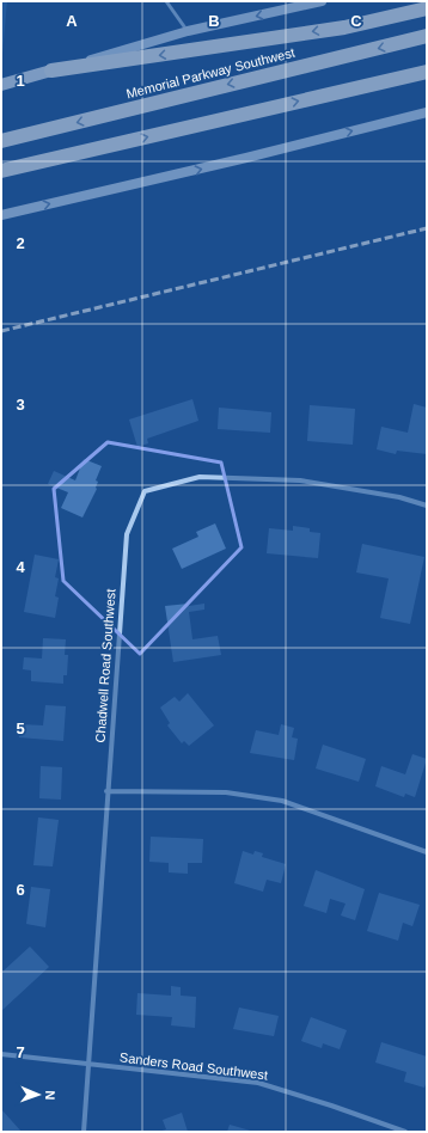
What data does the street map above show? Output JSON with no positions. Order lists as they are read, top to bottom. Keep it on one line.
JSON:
{"streets":{"highway":["Memorial Parkway Southwest"],"street":["Chadwell Road Southwest","Sanders Road Southwest"]},"crossings":[["Chadwell Road Southwest","Sanders Road Southwest"]],"north":"right","grid":{"columns":["A","B","C"],"rows":["1","2","3","4","5","6","7"]}}
